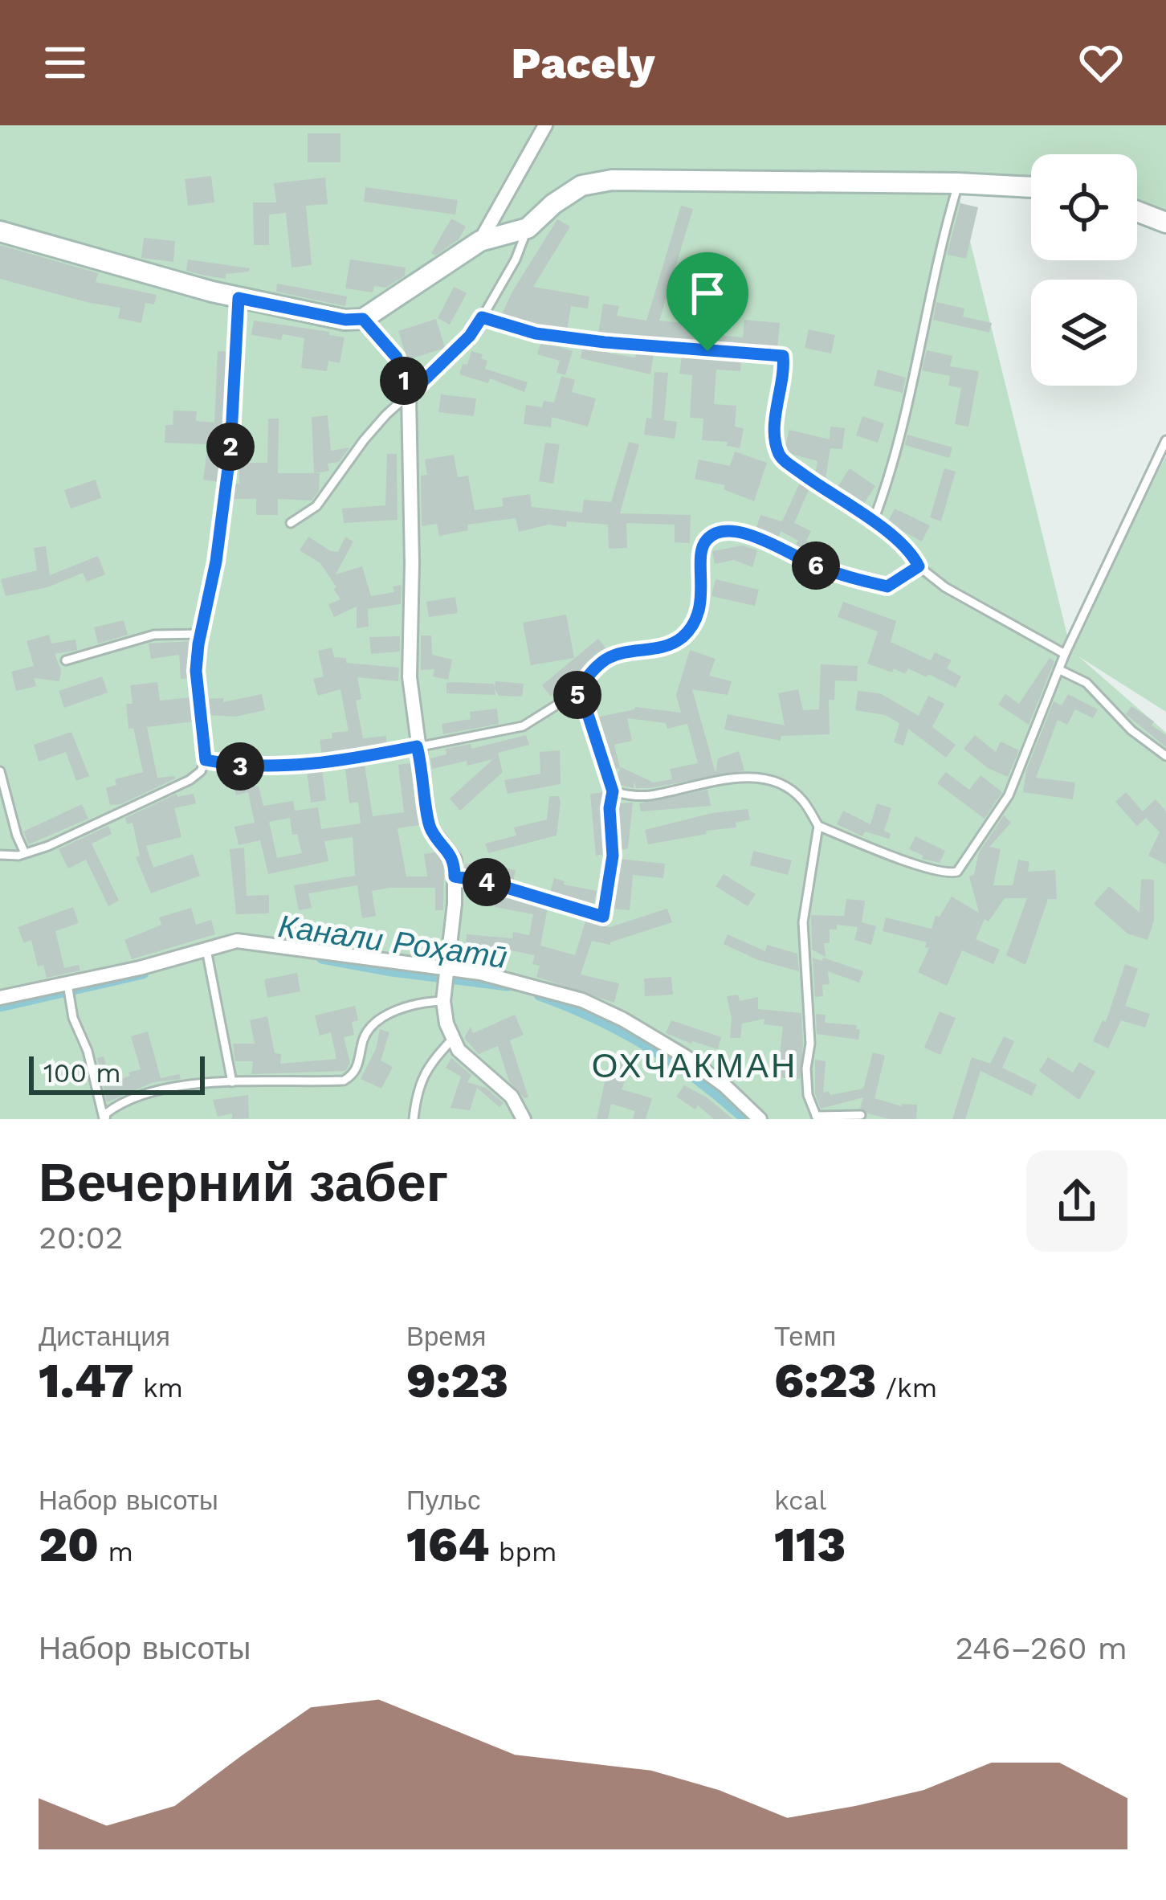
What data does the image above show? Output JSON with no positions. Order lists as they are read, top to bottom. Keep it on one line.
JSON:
{"districts":["ОХЧАКМАН"],"water":["Канали Роҳатӣ"],"scale_bar":"100 m","page":{"header":"Pacely","pins":["1","2","6","5","3","4"],"scale":"100 m","heading":["Вечерний забег","20:02"],"stats":[["Дистанция","1.47 km"],["Время","9:23"],["Темп","6:23 /km"],["Набор высоты","20 m"],["Пульс","164 bpm"],["kcal","113"]],"chart":["Набор высоты","246–260 m"]}}
